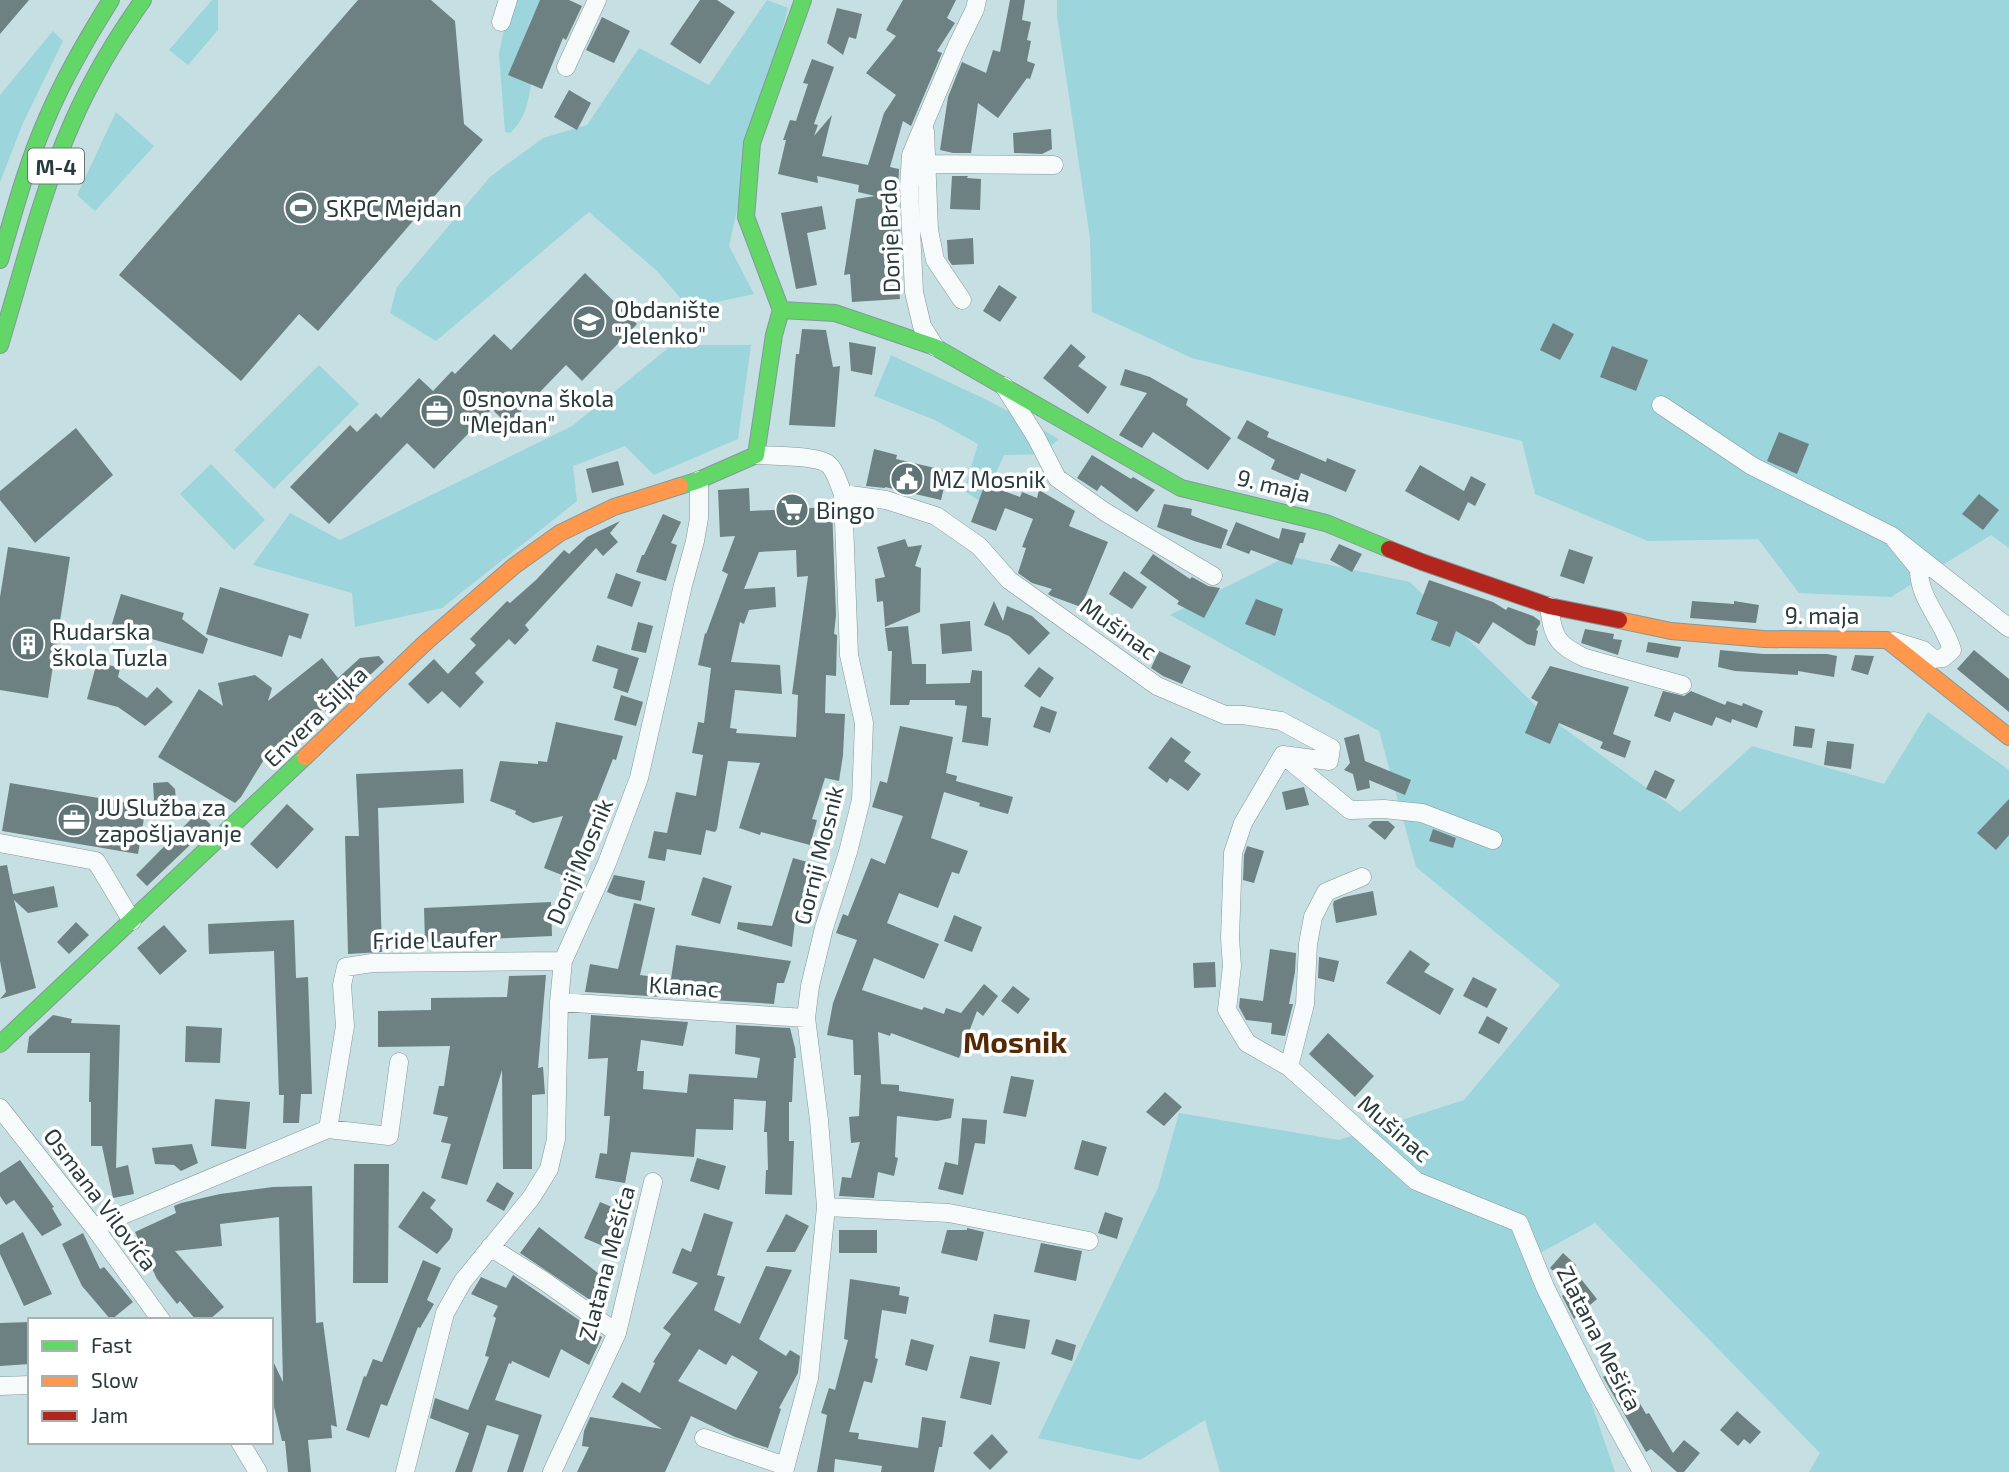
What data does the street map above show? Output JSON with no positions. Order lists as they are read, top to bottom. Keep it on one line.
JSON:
{"streets":{"street":["M-4","Donje Brdo","9. maja","Mušinac","Envera Šiljka","Gornji Mosnik","Donji Mosnik","Fride Laufer","Klanac","Osmana Vilovića","Zlatana Mešića"]},"crossings":[["Donje Brdo","9. maja"],["Mušinac","Gornji Mosnik"],["Mušinac","Zlatana Mešića"],["Envera Šiljka","Gornji Mosnik"],["Envera Šiljka","Donji Mosnik"],["Gornji Mosnik","Klanac"],["Donji Mosnik","Fride Laufer"],["Donji Mosnik","Klanac"]],"districts":["Mosnik"],"places":{"sports":["SKPC Mejdan"],"school or university":["Obdanište \"Jelenko\""],"office":["Osnovna škola \"Mejdan\"","JU Služba za zapošljavanje"],"public building":["MZ Mosnik"],"supermarket":["Bingo"],"building":["Rudarska škola Tuzla"]},"legend":["Fast","Slow","Jam"]}
